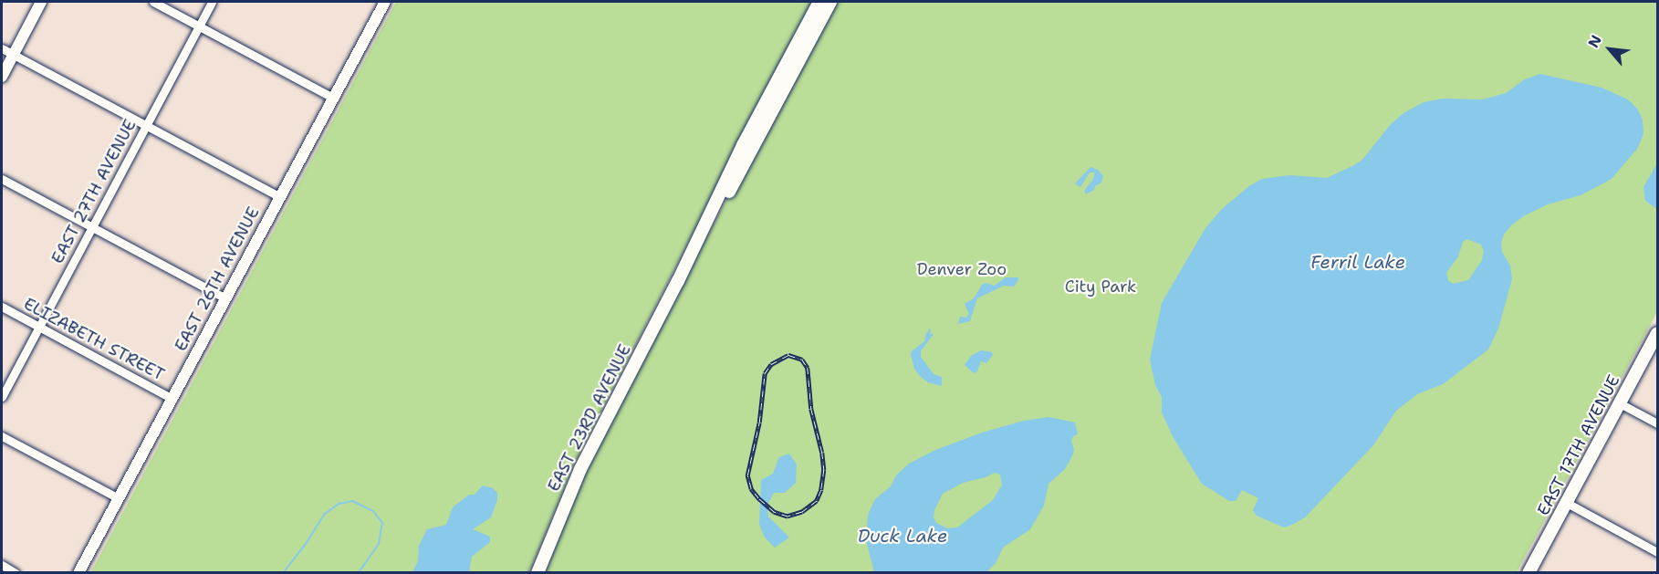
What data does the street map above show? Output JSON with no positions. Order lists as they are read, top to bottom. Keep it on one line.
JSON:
{"streets":{"main road":["EAST 23RD AVENUE","EAST 17TH AVENUE"],"street":["EAST 27TH AVENUE","EAST 26TH AVENUE","ELIZABETH STREET"]},"crossings":[["EAST 27TH AVENUE","ELIZABETH STREET"],["EAST 26TH AVENUE","ELIZABETH STREET"]],"water":["Ferril Lake","Duck Lake"],"parks":["Denver Zoo","City Park"],"north":"top left"}
